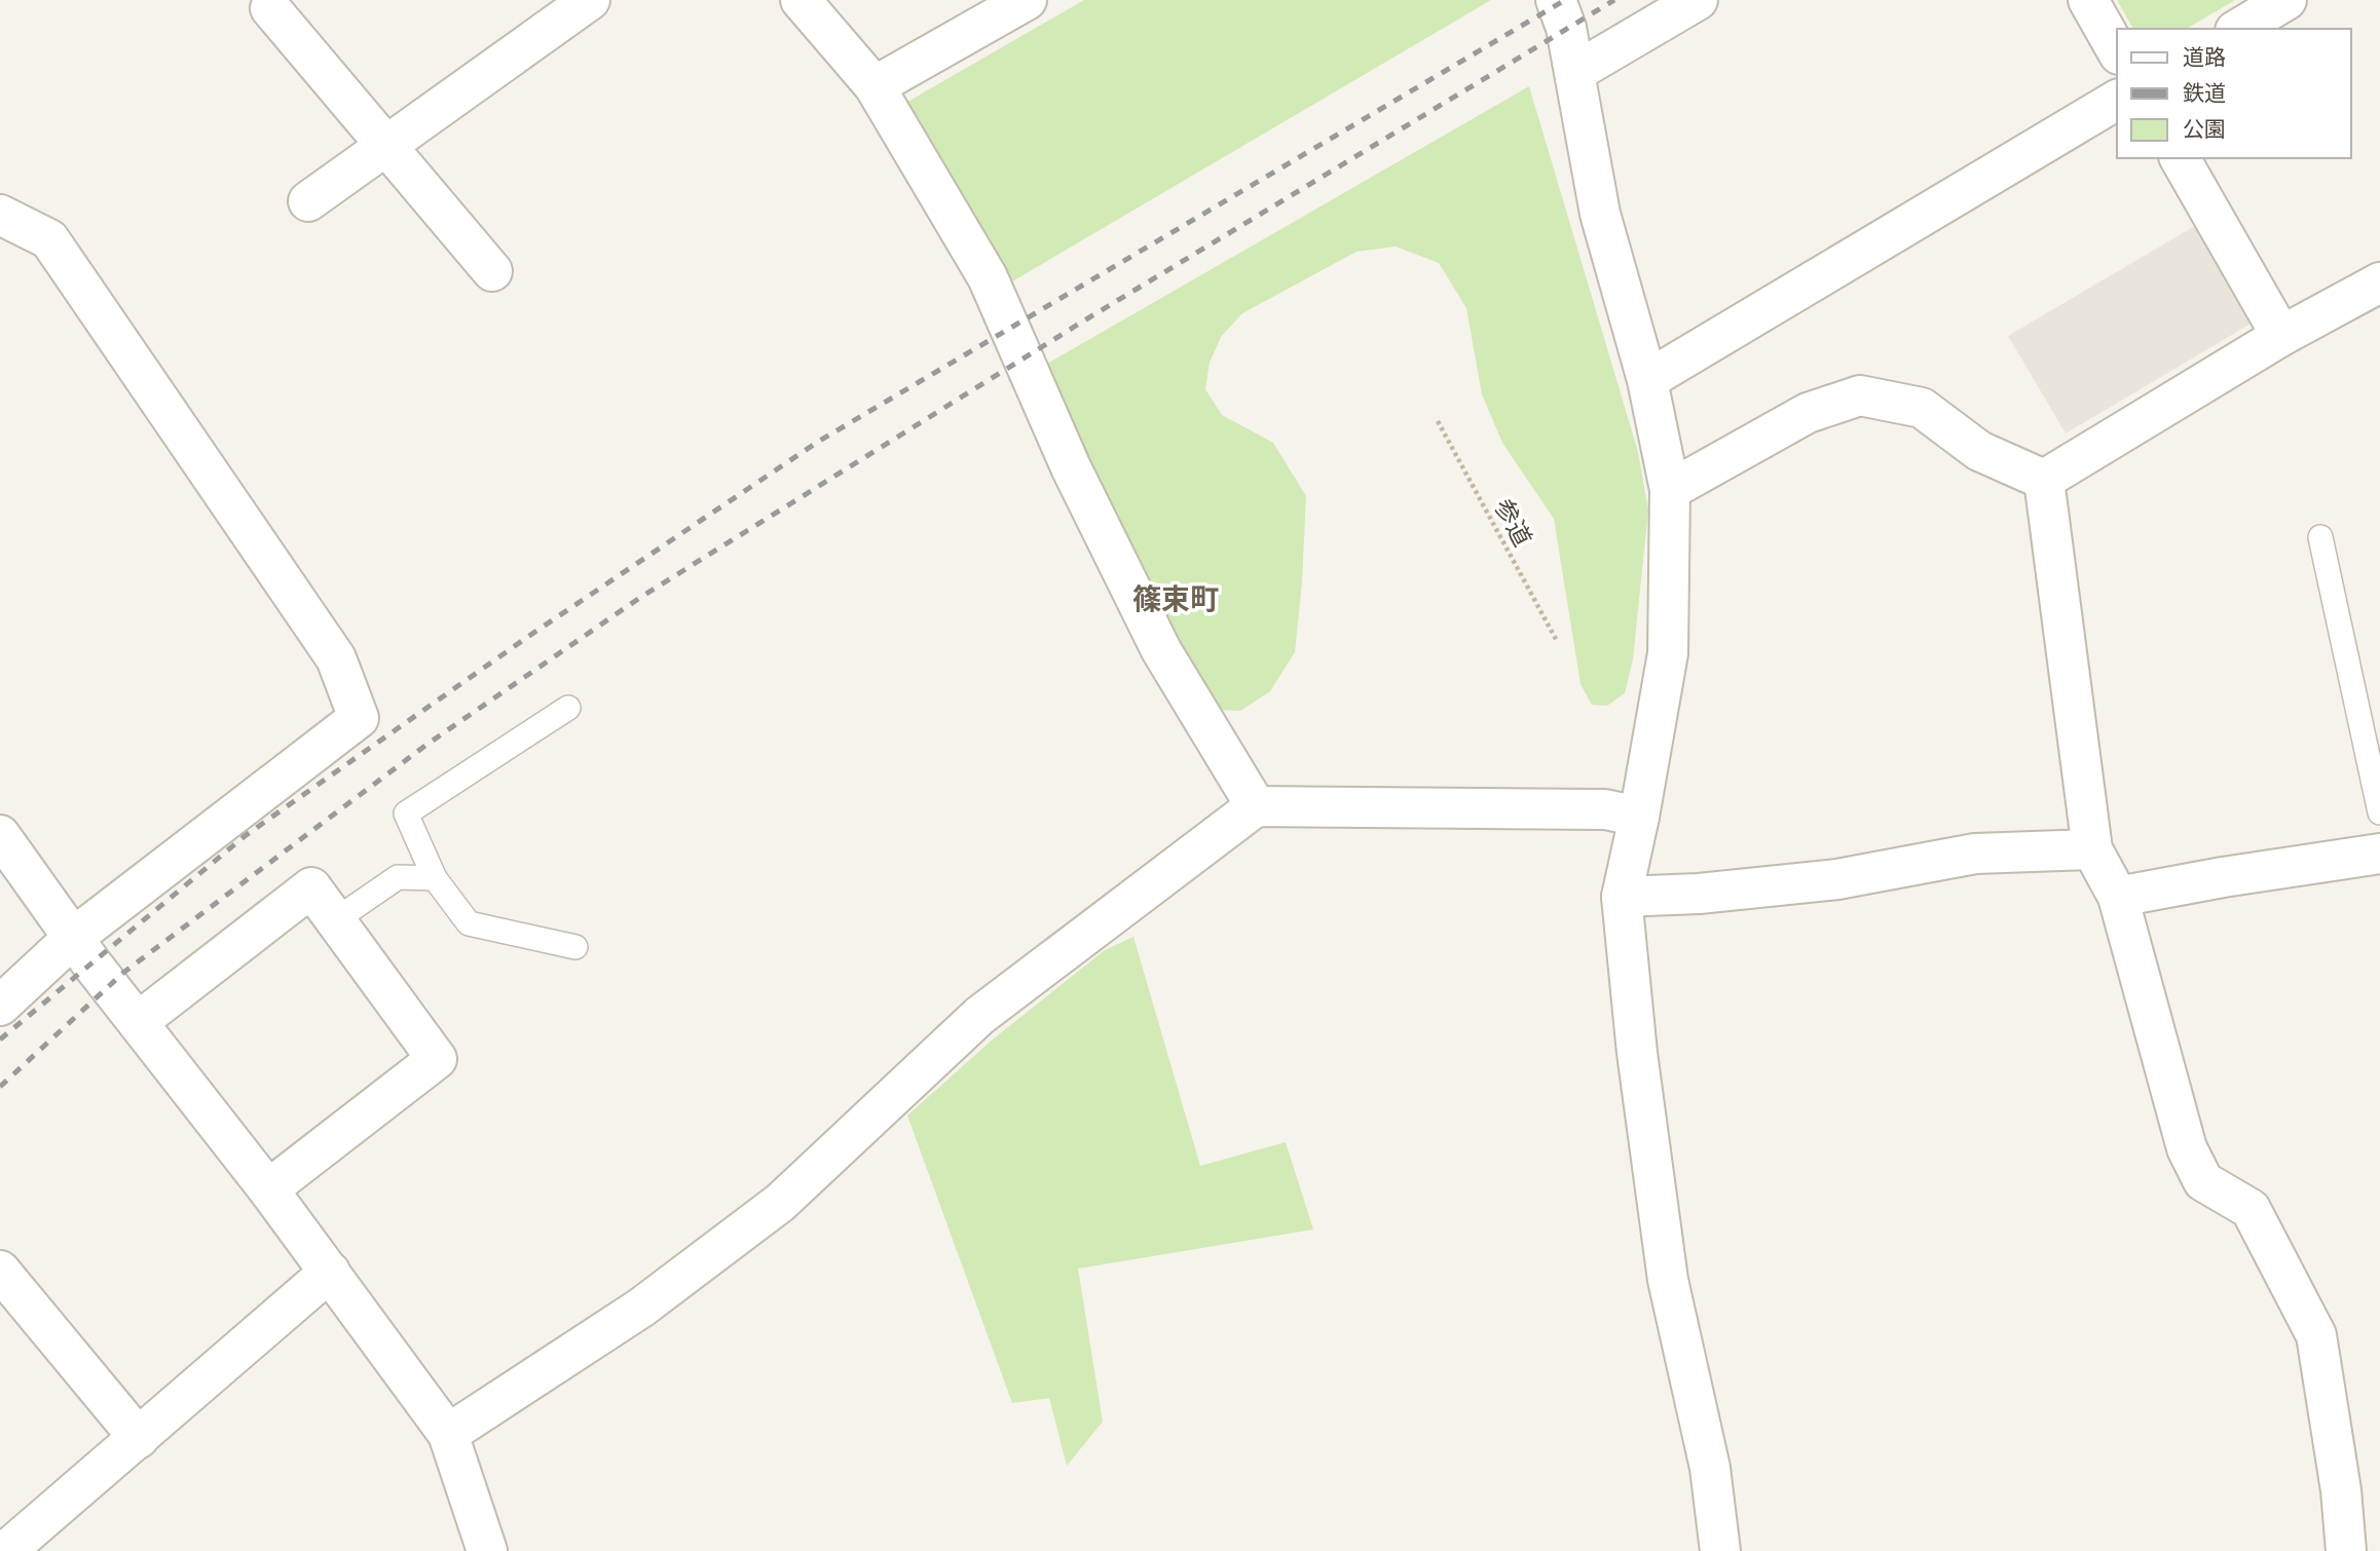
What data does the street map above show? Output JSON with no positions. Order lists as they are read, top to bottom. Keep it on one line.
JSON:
{"streets":{"path":["参道"]},"districts":["篠束町"],"legend":["道路","鉄道","公園"]}
